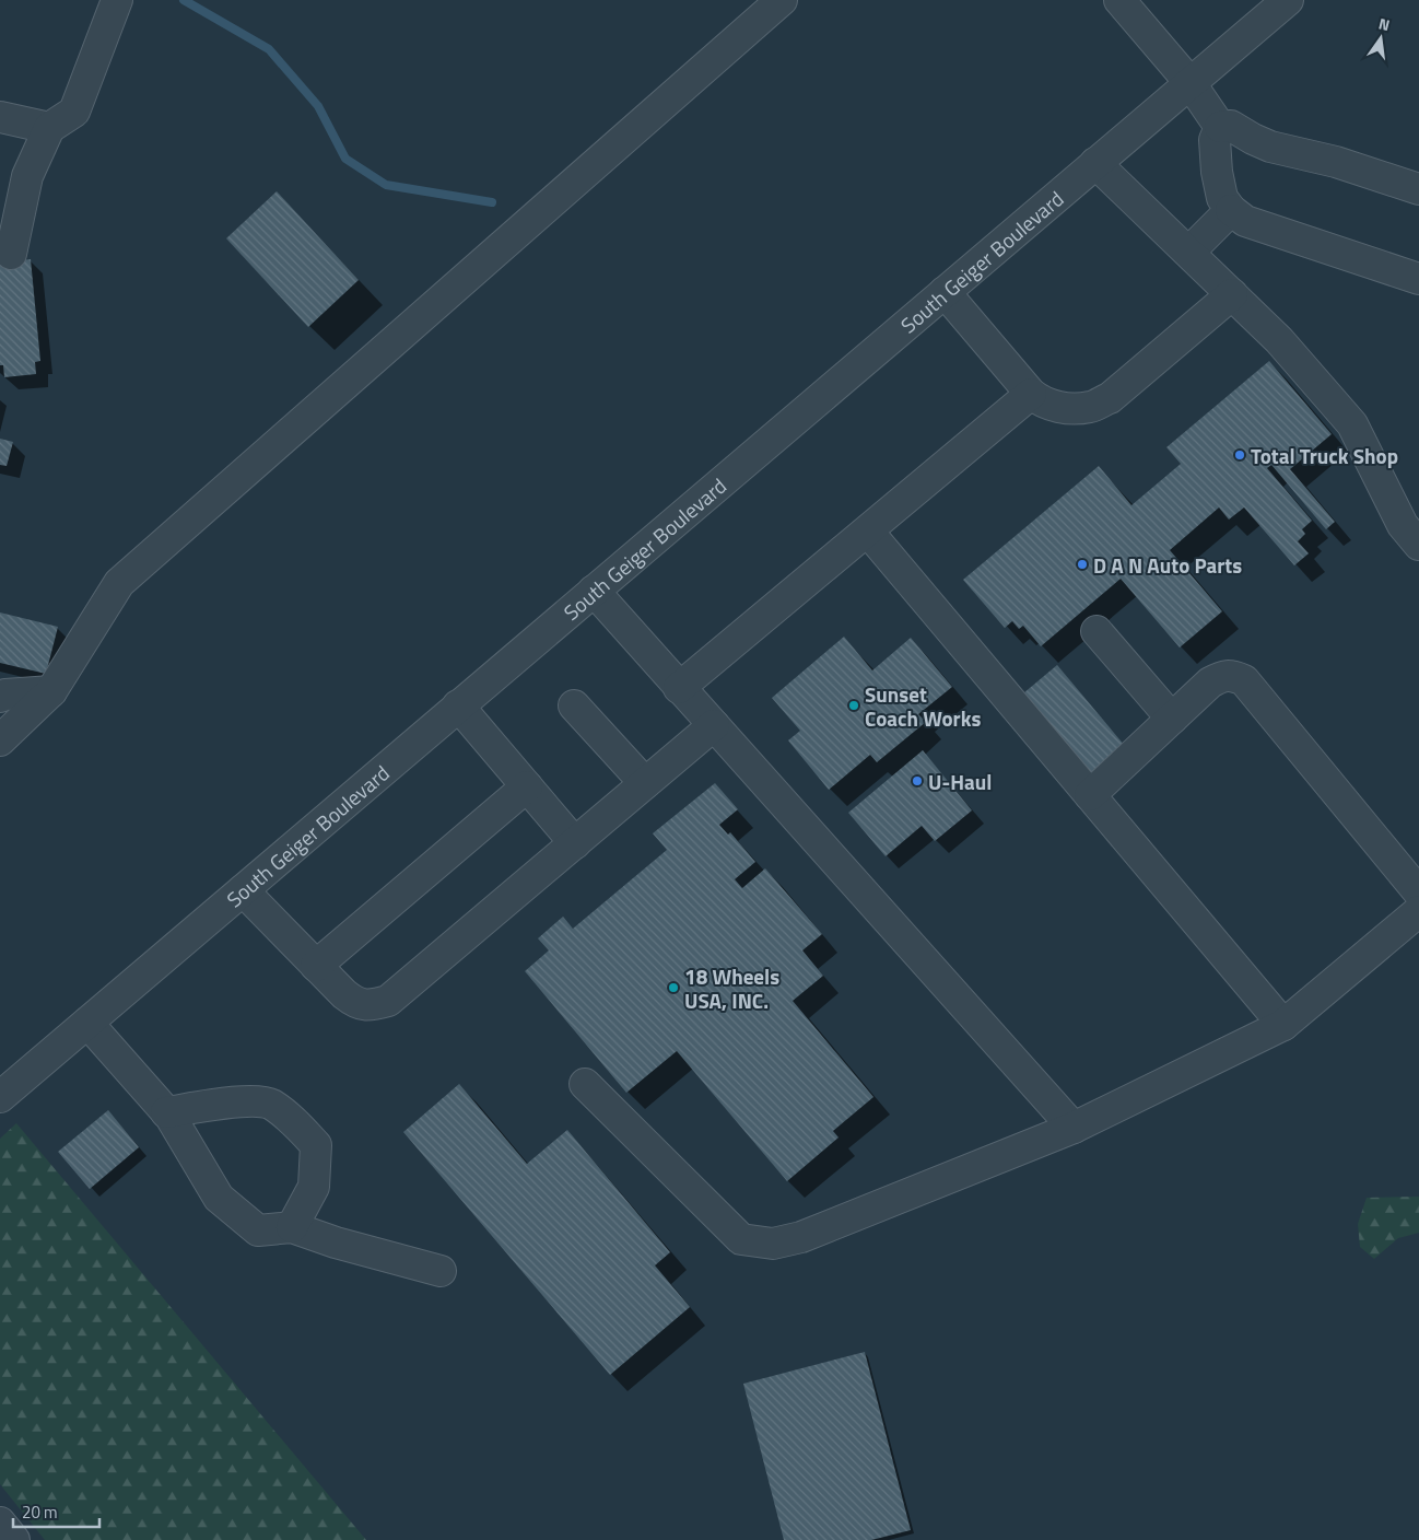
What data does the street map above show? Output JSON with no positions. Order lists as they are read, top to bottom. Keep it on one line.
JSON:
{"streets":{"street":["South Geiger Boulevard"]},"places":["Total Truck Shop","D A N Auto Parts","Sunset Coach Works","U-Haul","18 Wheels USA, INC."],"scale_bar":"20 m","north":"top"}
